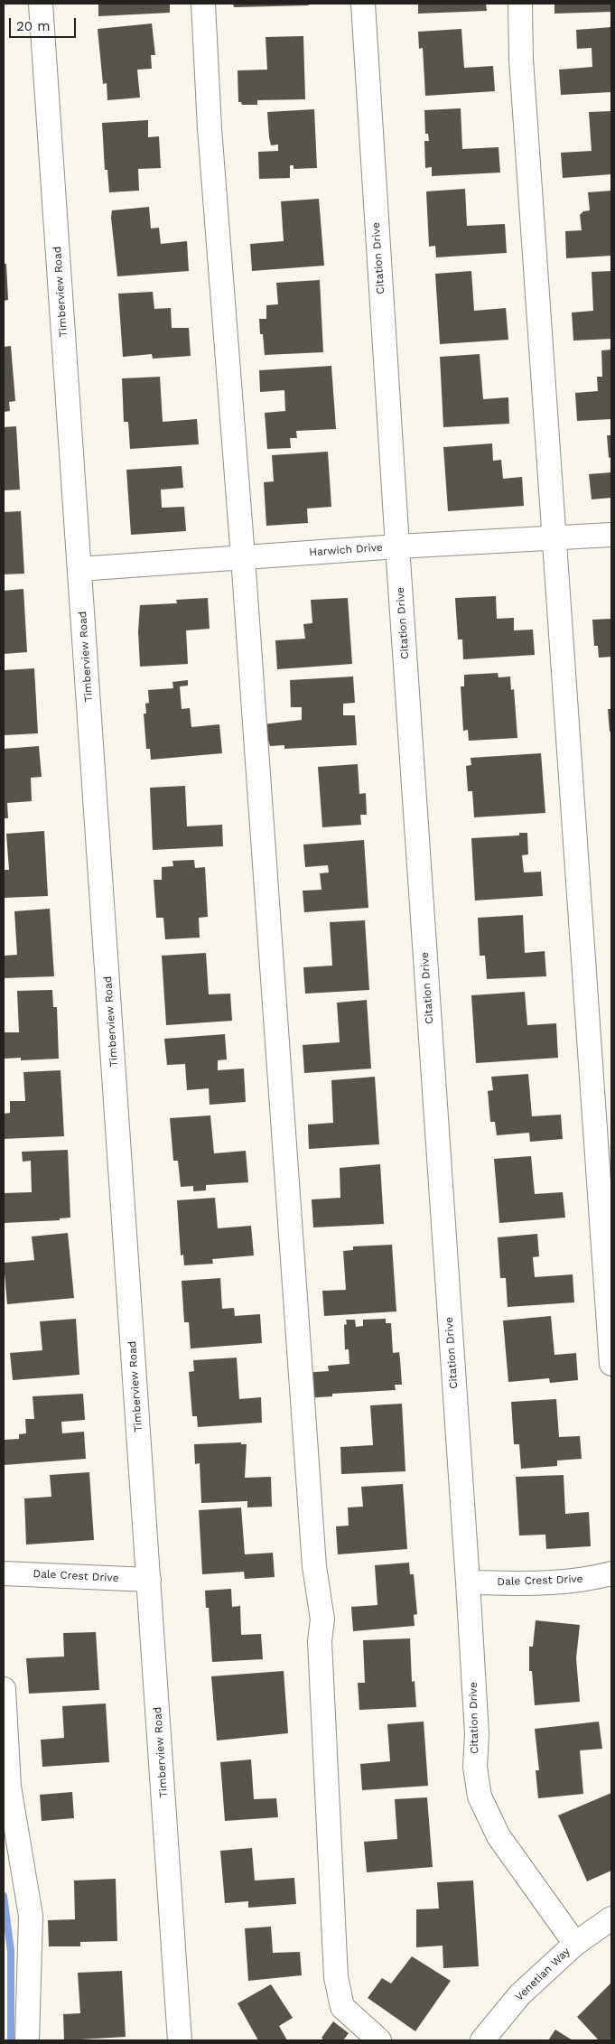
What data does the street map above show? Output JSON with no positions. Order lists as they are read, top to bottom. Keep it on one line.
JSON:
{"streets":{"street":["Citation Drive","Timberview Road","Harwich Drive","Dale Crest Drive","Venetian Way"]},"crossings":[["Citation Drive","Harwich Drive"],["Citation Drive","Dale Crest Drive"],["Citation Drive","Venetian Way"],["Timberview Road","Harwich Drive"],["Timberview Road","Dale Crest Drive"]],"scale_bar":"20 m"}
